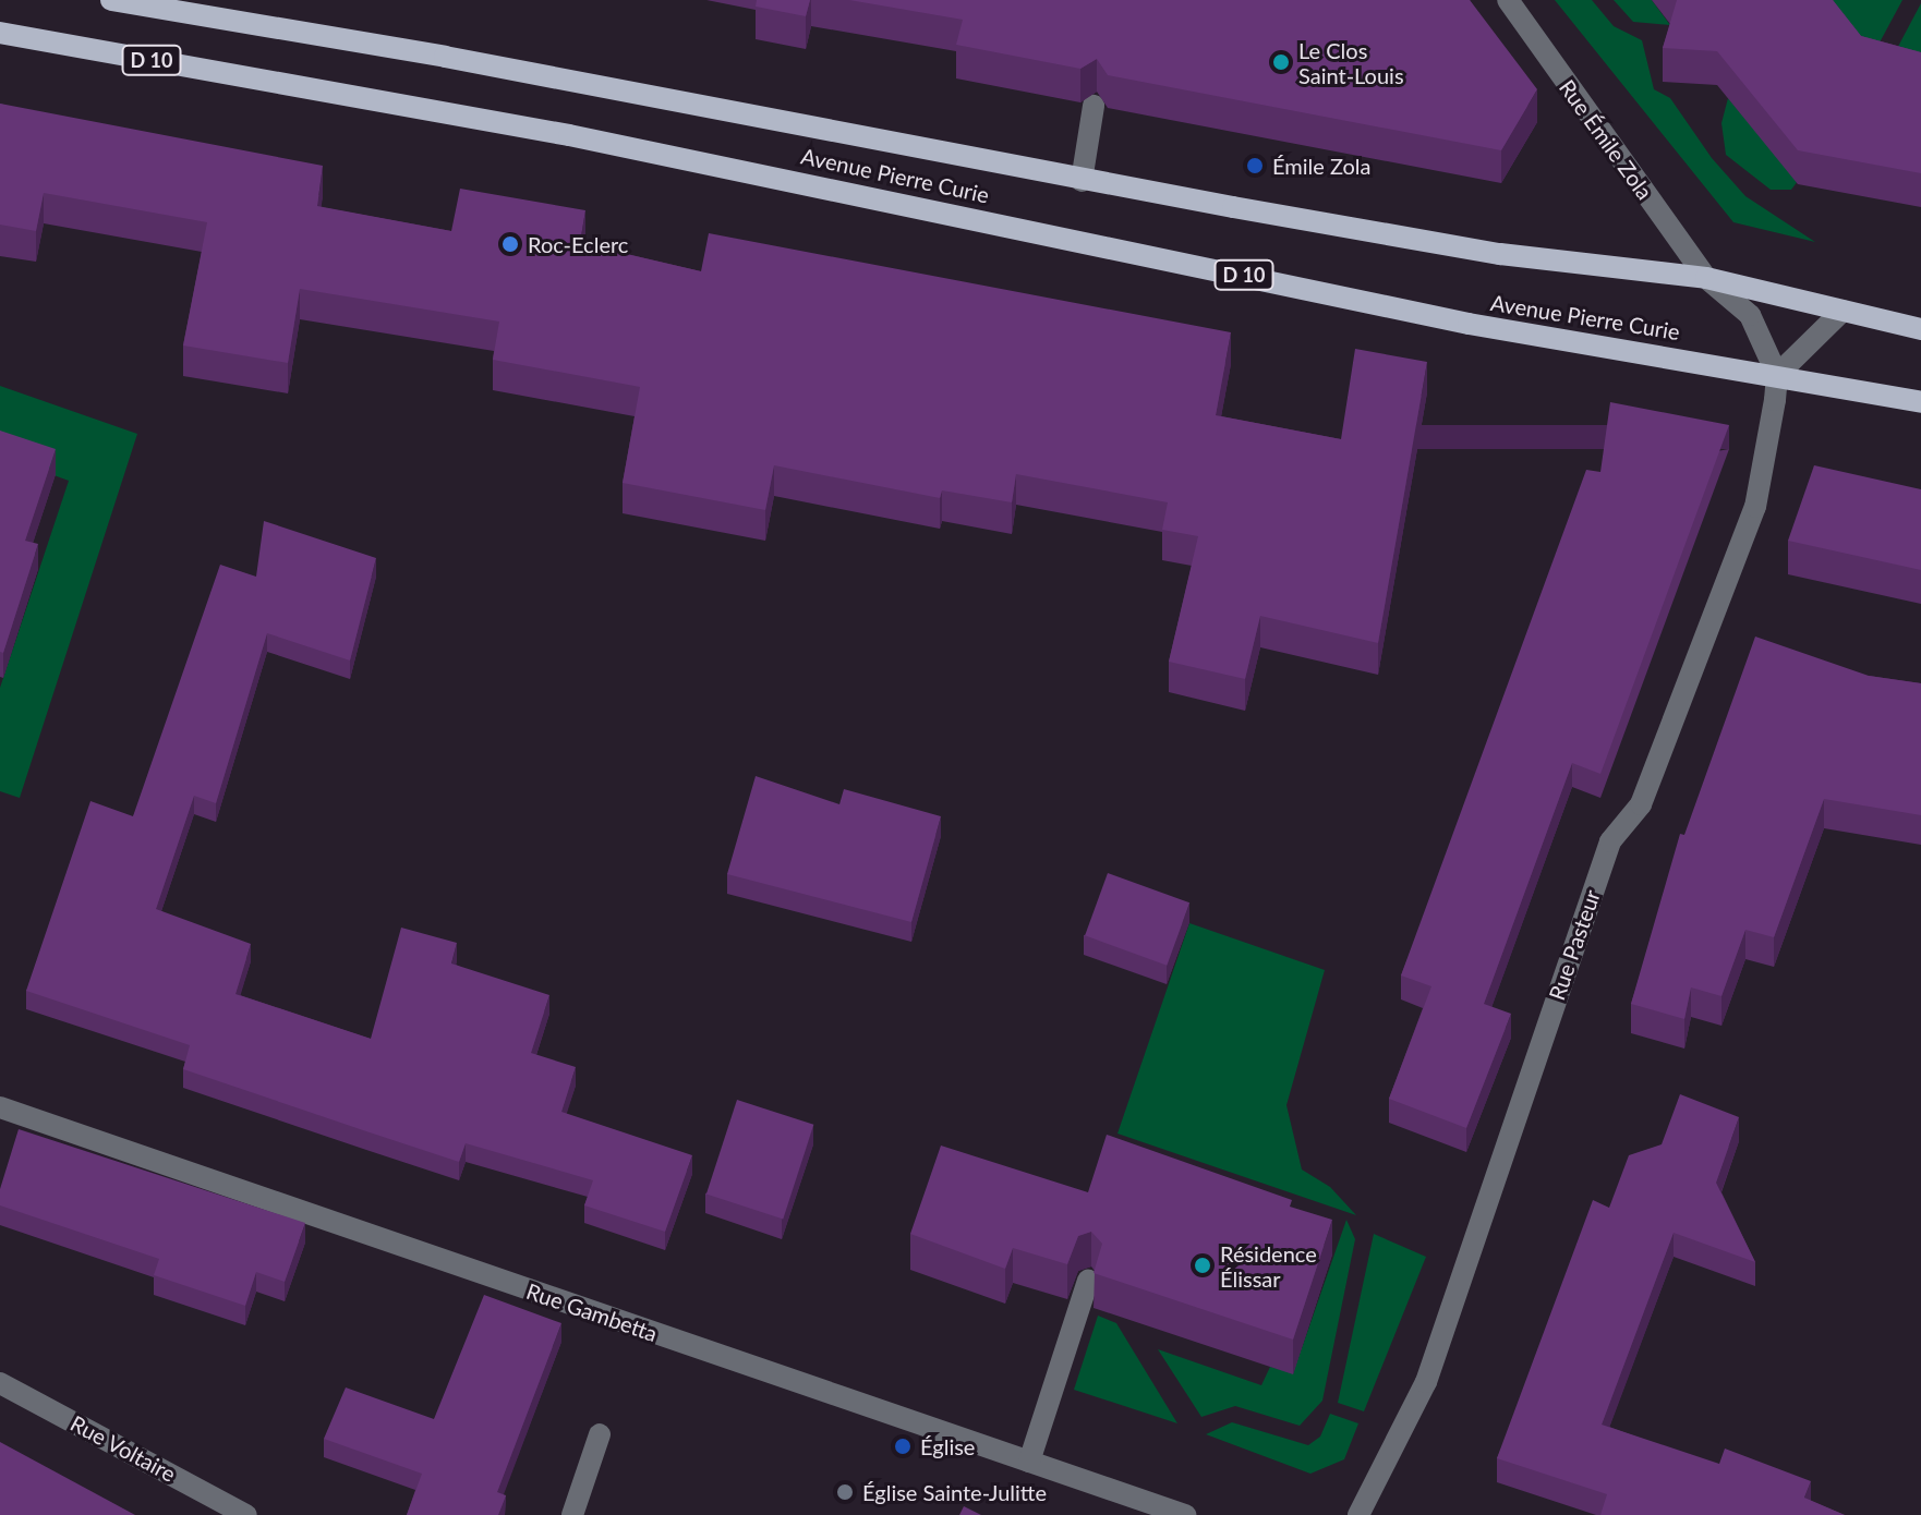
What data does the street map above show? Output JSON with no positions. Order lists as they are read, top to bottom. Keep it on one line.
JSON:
{"streets":{"main road":["D 10","Avenue Pierre Curie"],"street":["Rue Émile Zola","Rue Pasteur","Rue Gambetta","Rue Voltaire"]},"crossings":[["Rue Émile Zola","Avenue Pierre Curie"],["Avenue Pierre Curie","Rue Pasteur"]],"places":["Le Clos Saint-Louis","Émile Zola","Roc-Eclerc","Résidence Élissar","Église","Église Sainte-Julitte"]}
